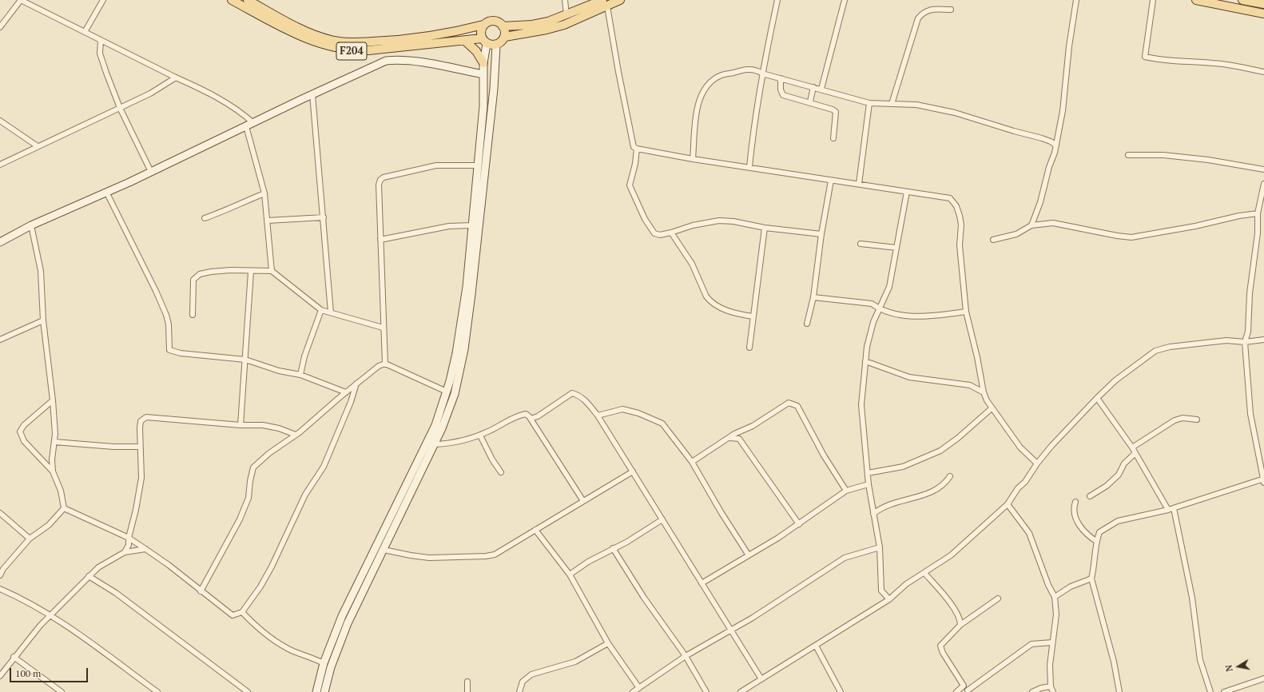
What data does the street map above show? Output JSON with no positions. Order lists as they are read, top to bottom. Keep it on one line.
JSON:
{"streets":{"main road":["F204"]},"scale_bar":"100 m","north":"left"}
